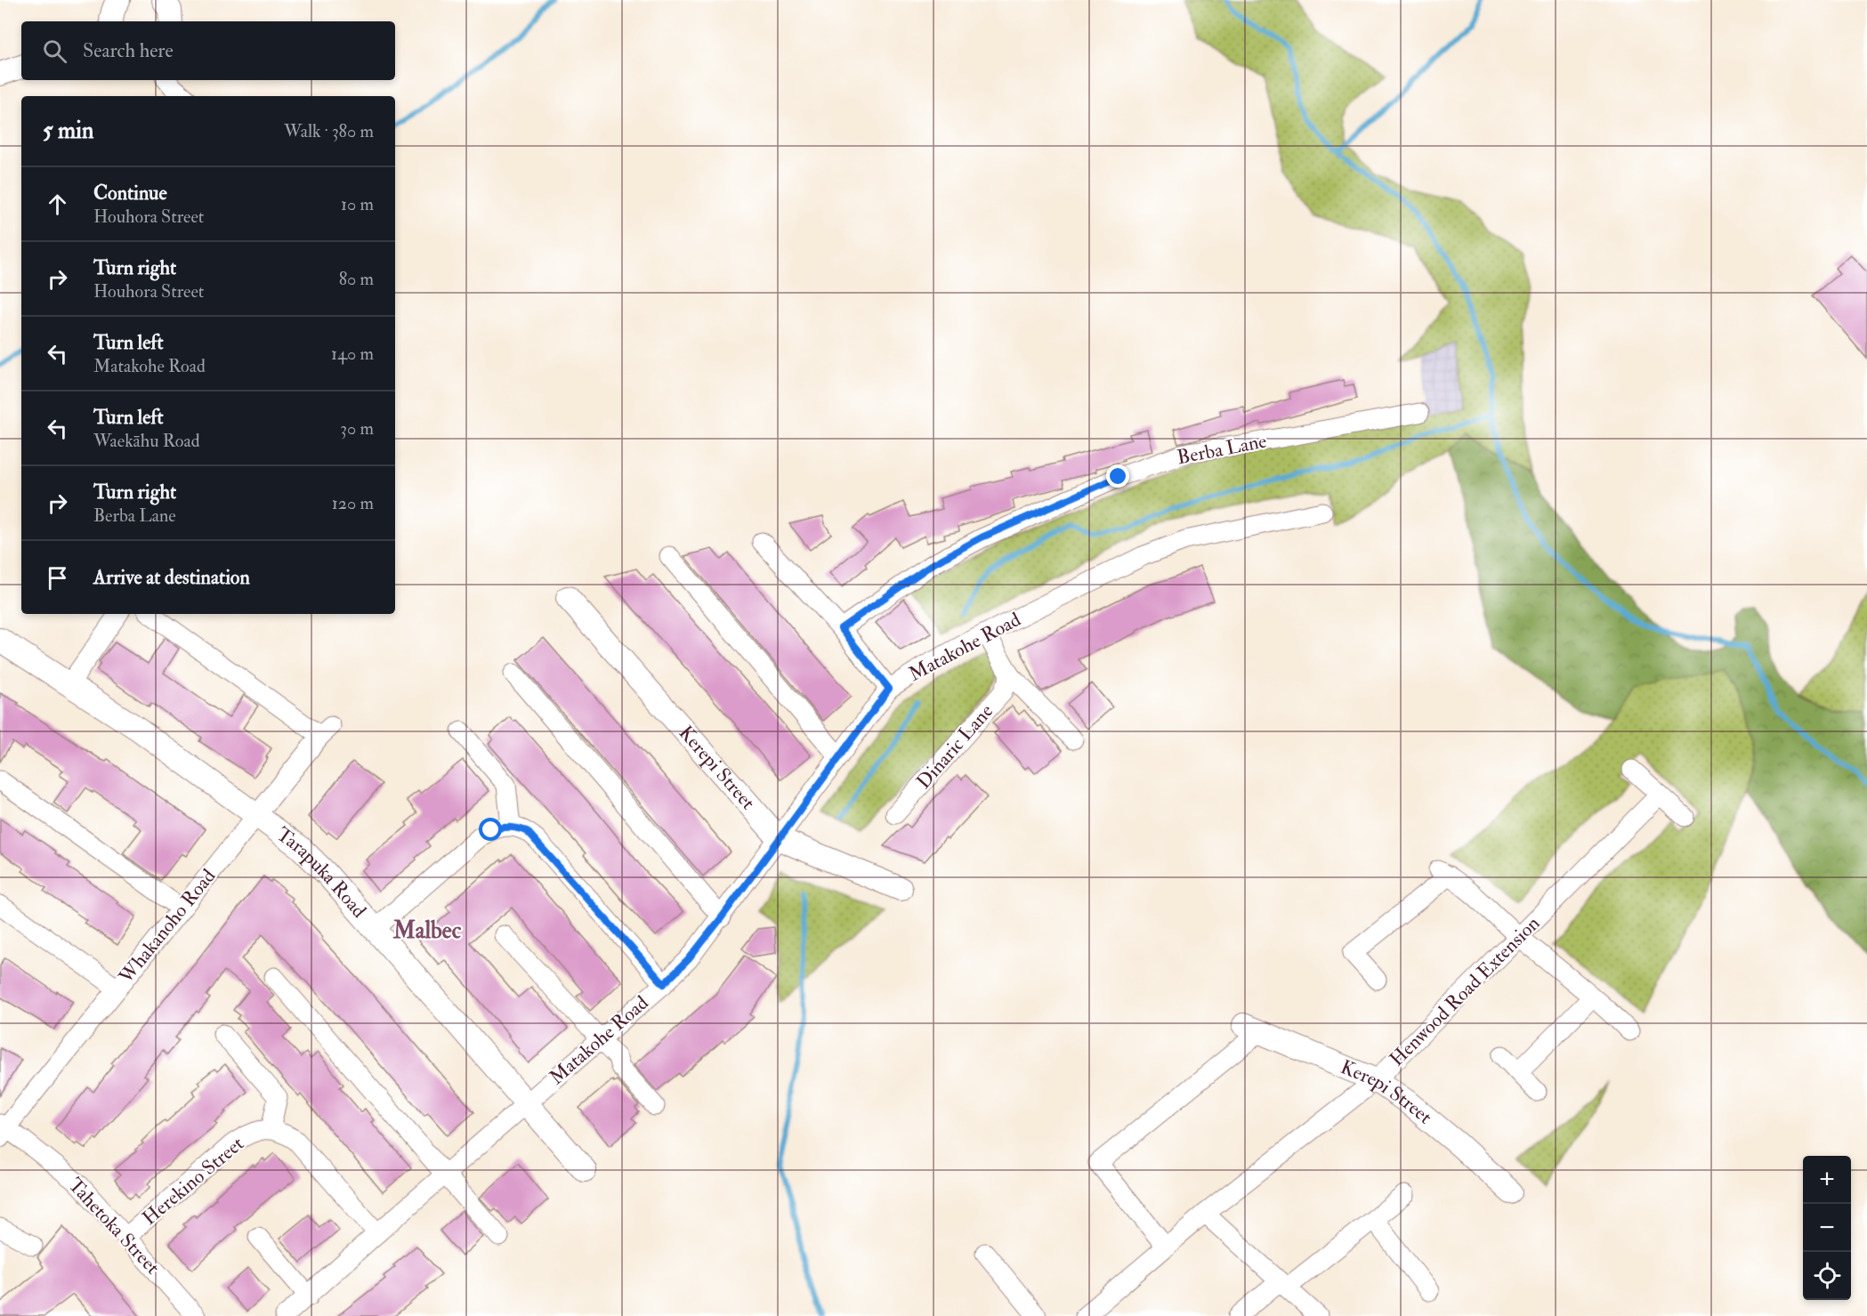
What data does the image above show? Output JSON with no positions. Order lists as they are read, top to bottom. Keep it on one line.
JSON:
{"streets":{"street":["Berba Lane","Matakohe Road","Dinaric Lane","Kerepi Street","Tarapuka Road","Whakanoho Road","Henwood Road Extension","Herekino Street","Tahetoka Street"]},"crossings":[["Matakohe Road","Kerepi Street"],["Matakohe Road","Tarapuka Road"],["Kerepi Street","Henwood Road Extension"],["Tarapuka Road","Whakanoho Road"],["Whakanoho Road","Tahetoka Street"],["Herekino Street","Tahetoka Street"]],"districts":["Malbec"],"page":{"search":"Search here","heading":["5 min","Walk · 380 m"],"list":[["Continue","Houhora Street","10 m"],["Turn right","Houhora Street","80 m"],["Turn left","Matakohe Road","140 m"],["Turn left","Waekāhu Road","30 m"],["Turn right","Berba Lane","120 m"],"Arrive at destination"],"map_buttons":["+","−"]}}
